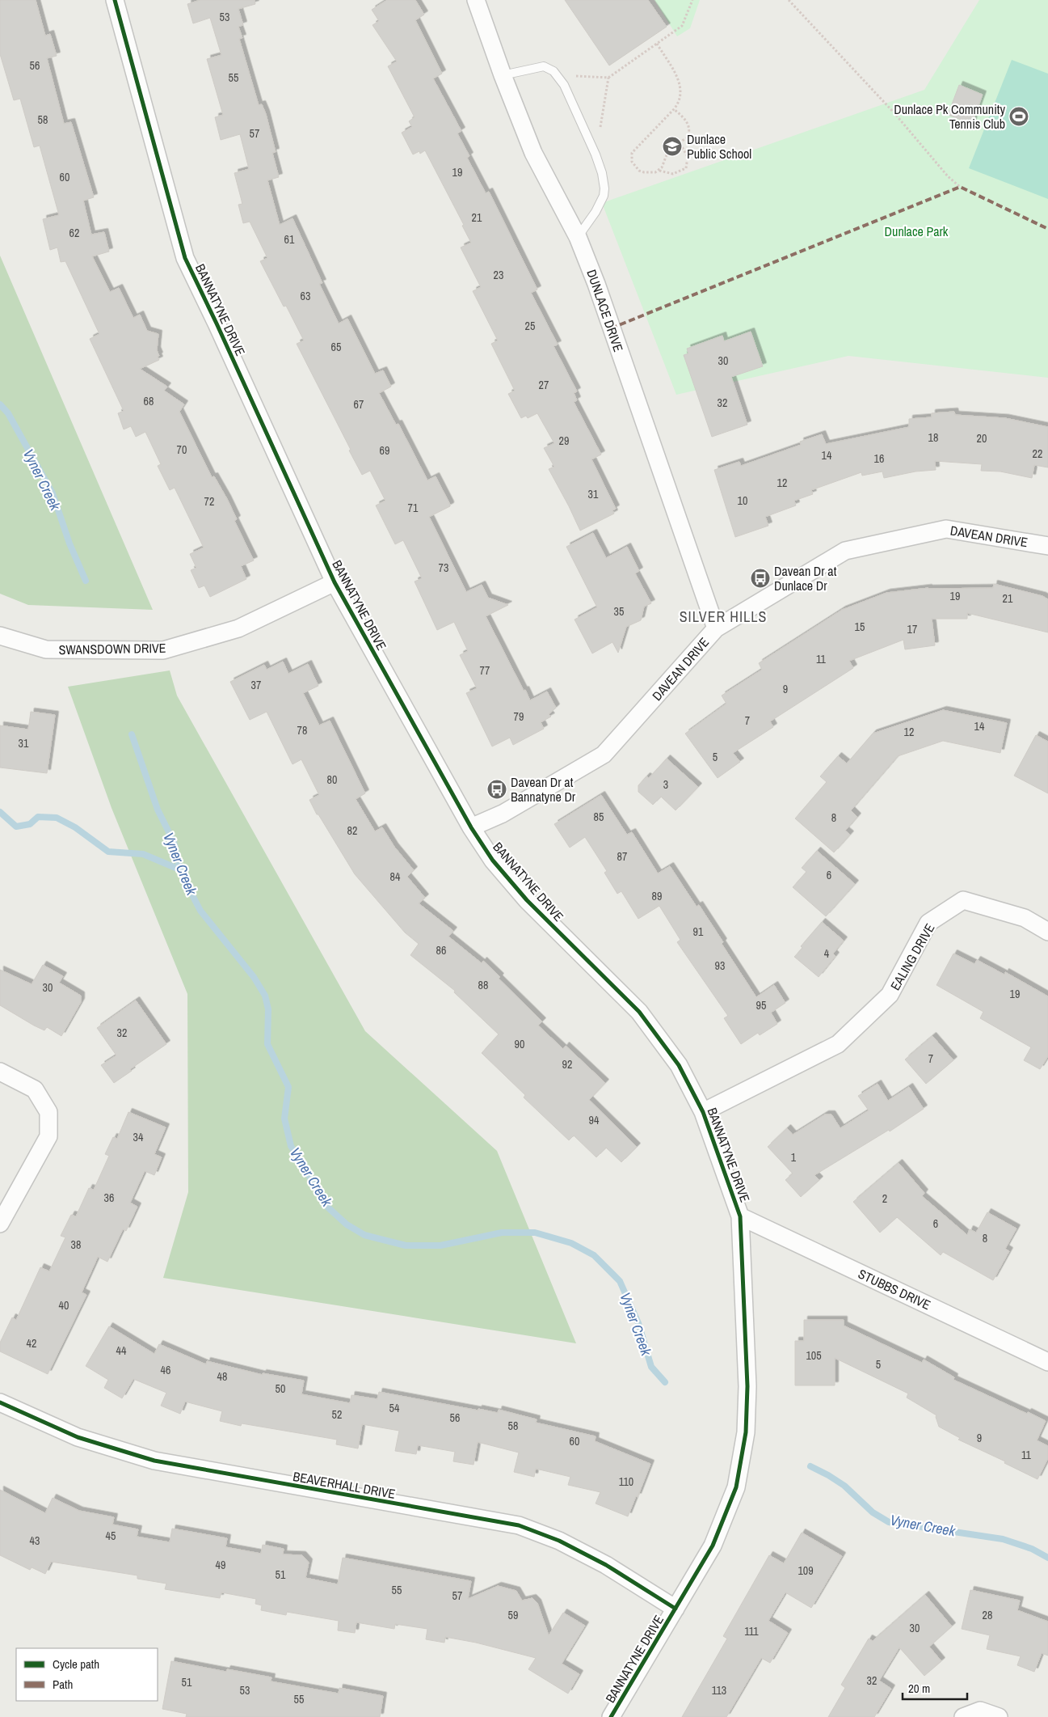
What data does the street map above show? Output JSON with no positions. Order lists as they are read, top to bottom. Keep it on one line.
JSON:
{"streets":{"street":["BANNATYNE DRIVE","DUNLACE DRIVE","DAVEAN DRIVE","SWANSDOWN DRIVE","EALING DRIVE","STUBBS DRIVE","BEAVERHALL DRIVE"]},"crossings":[["BANNATYNE DRIVE","DAVEAN DRIVE"],["BANNATYNE DRIVE","SWANSDOWN DRIVE"],["BANNATYNE DRIVE","EALING DRIVE"],["BANNATYNE DRIVE","STUBBS DRIVE"],["BANNATYNE DRIVE","BEAVERHALL DRIVE"],["DUNLACE DRIVE","DAVEAN DRIVE"]],"districts":["SILVER HILLS"],"water":["Vyner Creek"],"parks":["Dunlace Park"],"places":{"sports":["Dunlace Pk Community Tennis Club"],"school or university":["Dunlace Public School"],"bus stop":["Davean Dr at Dunlace Dr","Davean Dr at Bannatyne Dr"]},"house_numbers":["53","56","55","58","57","19","60","21","62","61","23","63","25","65","30","27","68","32","67","18","20","29","70","69","22","14","16","12","31","10","72","71","73","19","21","35","15","17","11","77","37","9","79","7","14","78","12","31","5","80","3","85","8","82","87","6","84","89","91","86","4","93","88","30","19","95","32","90","7","92","94","34","1","36","2","6","8","38","40","42","44","105","5","46","48","50","54","52","56","58","9","60","11","110","45","43","49","109","51","55","57","59","28","30","111","32","51","53","113","55"],"legend":["Cycle path","Path"],"scale_bar":"20 m"}
